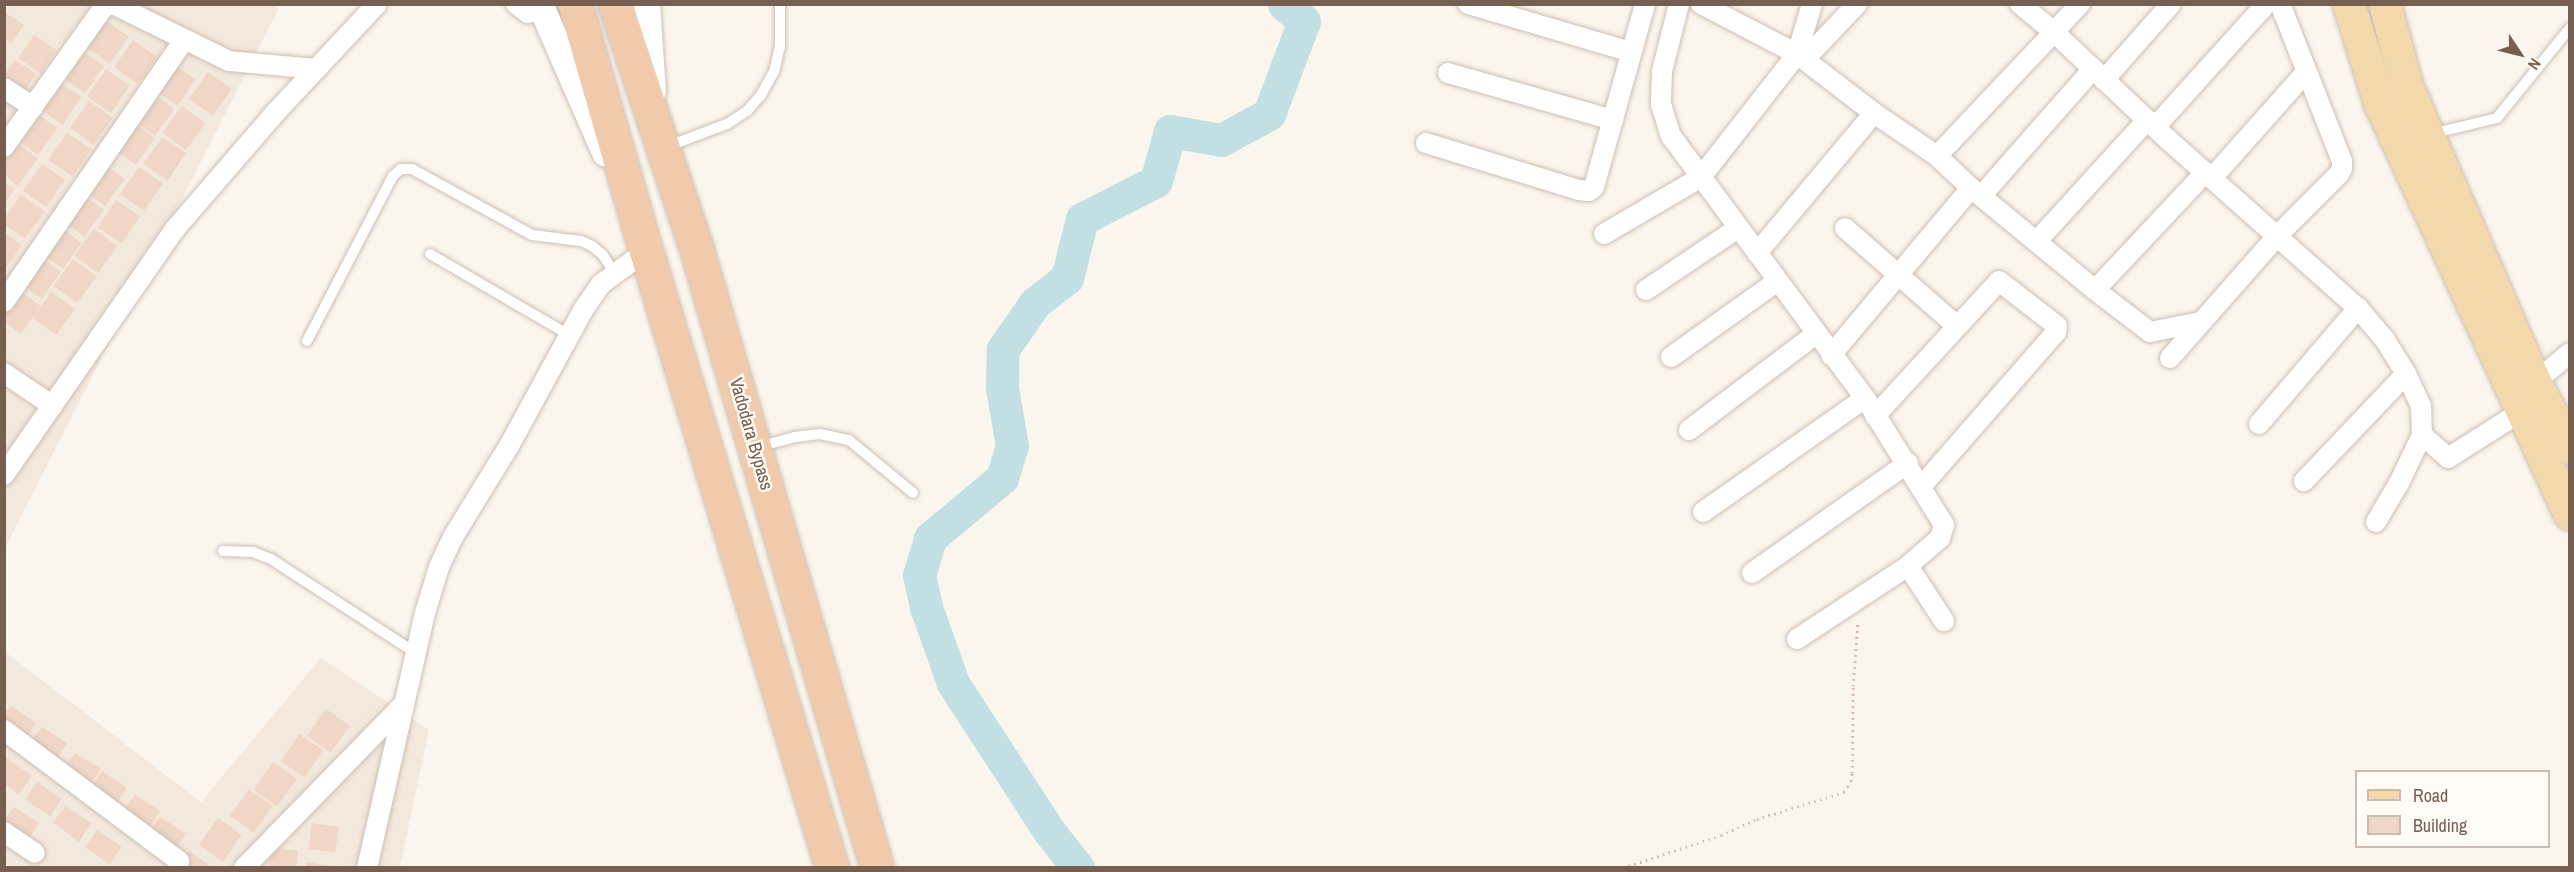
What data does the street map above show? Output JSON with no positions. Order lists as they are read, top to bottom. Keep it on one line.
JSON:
{"streets":{"highway":["Vadodara Bypass"]},"legend":["Road","Building"],"north":"bottom right"}
